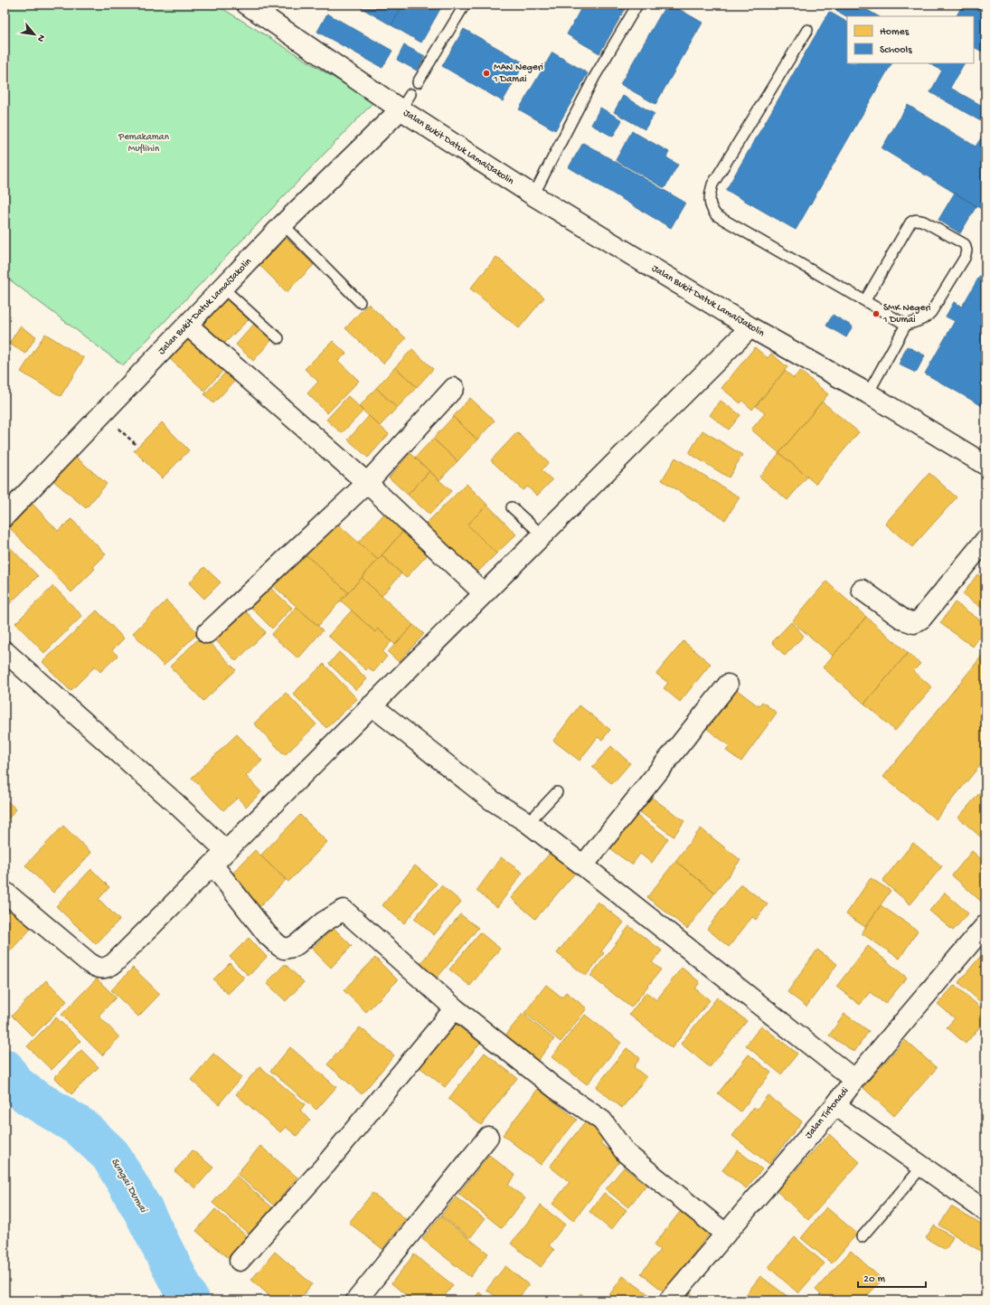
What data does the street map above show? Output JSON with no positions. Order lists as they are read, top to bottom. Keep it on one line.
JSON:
{"streets":{"street":["Jalan Bukit Datuk Lama/Jakolin","Jalan Tirtonadi"]},"water":["Sungai Dumai"],"parks":["Pemakaman Muflihin"],"places":["MAN Negeri 1 Damai","SMK Negeri 1 Dumai"],"legend":["Homes","Schools"],"scale_bar":"20 m","north":"bottom right"}
